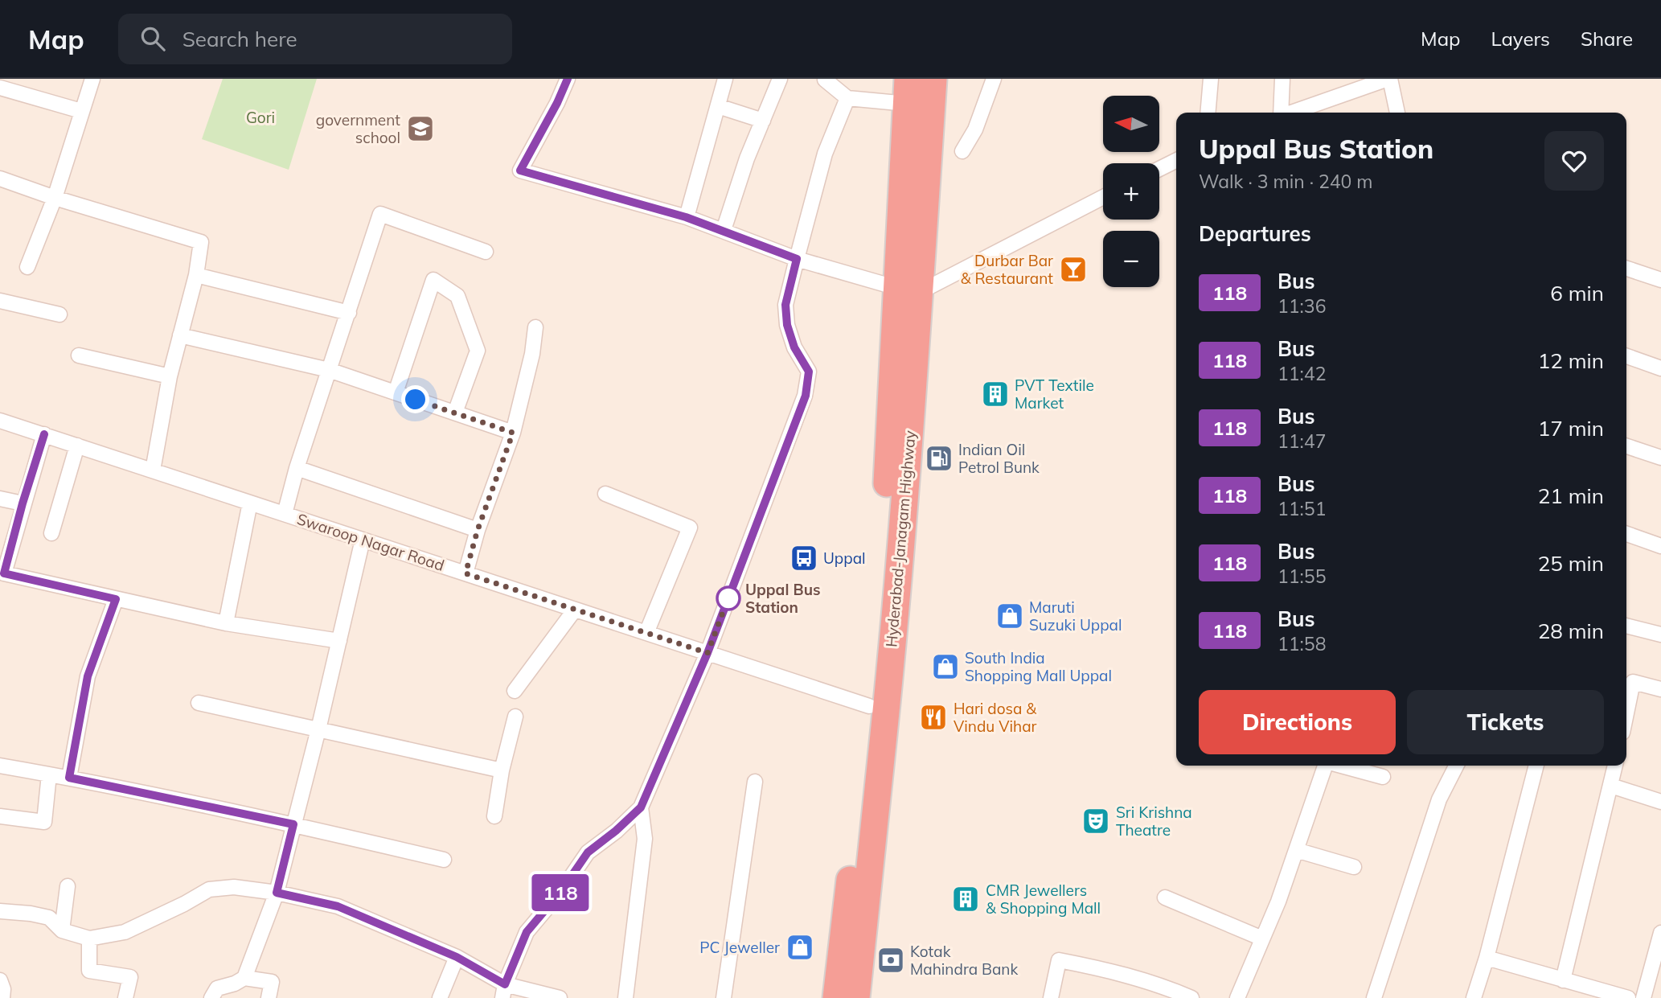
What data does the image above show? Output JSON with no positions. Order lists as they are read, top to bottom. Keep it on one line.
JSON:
{"streets":{"highway":["Hyderabad-Janagam Highway"],"street":["Swaroop Nagar Road"]},"crossings":[["Hyderabad-Janagam Highway","Swaroop Nagar Road"]],"parks":["Gori"],"places":{"school or university":["government school"],"bar":["Durbar Bar & Restaurant"],"building":["PVT Textile Market","CMR Jewellers & Shopping Mall"],"fuel station":["Indian Oil Petrol Bunk"],"bus stop":["Uppal"],"other":["Uppal Bus Station"],"shop":["Maruti Suzuki Uppal","South India Shopping Mall Uppal","PC Jeweller"],"restaurant":["Hari dosa & Vindu Vihar"],"theatre":["Sri Krishna Theatre"],"bank":["Kotak Mahindra Bank"]},"lines":["bus line 118"],"north":"left","page":{"header":"Map","search":"Search here","nav":["Map","Layers","Share"],"on_map":"118","map_buttons":["+","−"],"heading":[["Uppal Bus Station","Walk · 3 min · 240 m"],"Departures"],"list":[{"mark":"118","name":"Bus","note":"11:36","value":"6 min"},{"mark":"118","name":"Bus","note":"11:42","value":"12 min"},{"mark":"118","name":"Bus","note":"11:47","value":"17 min"},{"mark":"118","name":"Bus","note":"11:51","value":"21 min"},{"mark":"118","name":"Bus","note":"11:55","value":"25 min"},{"mark":"118","name":"Bus","note":"11:58","value":"28 min"}],"buttons":["Directions","Tickets"]}}
